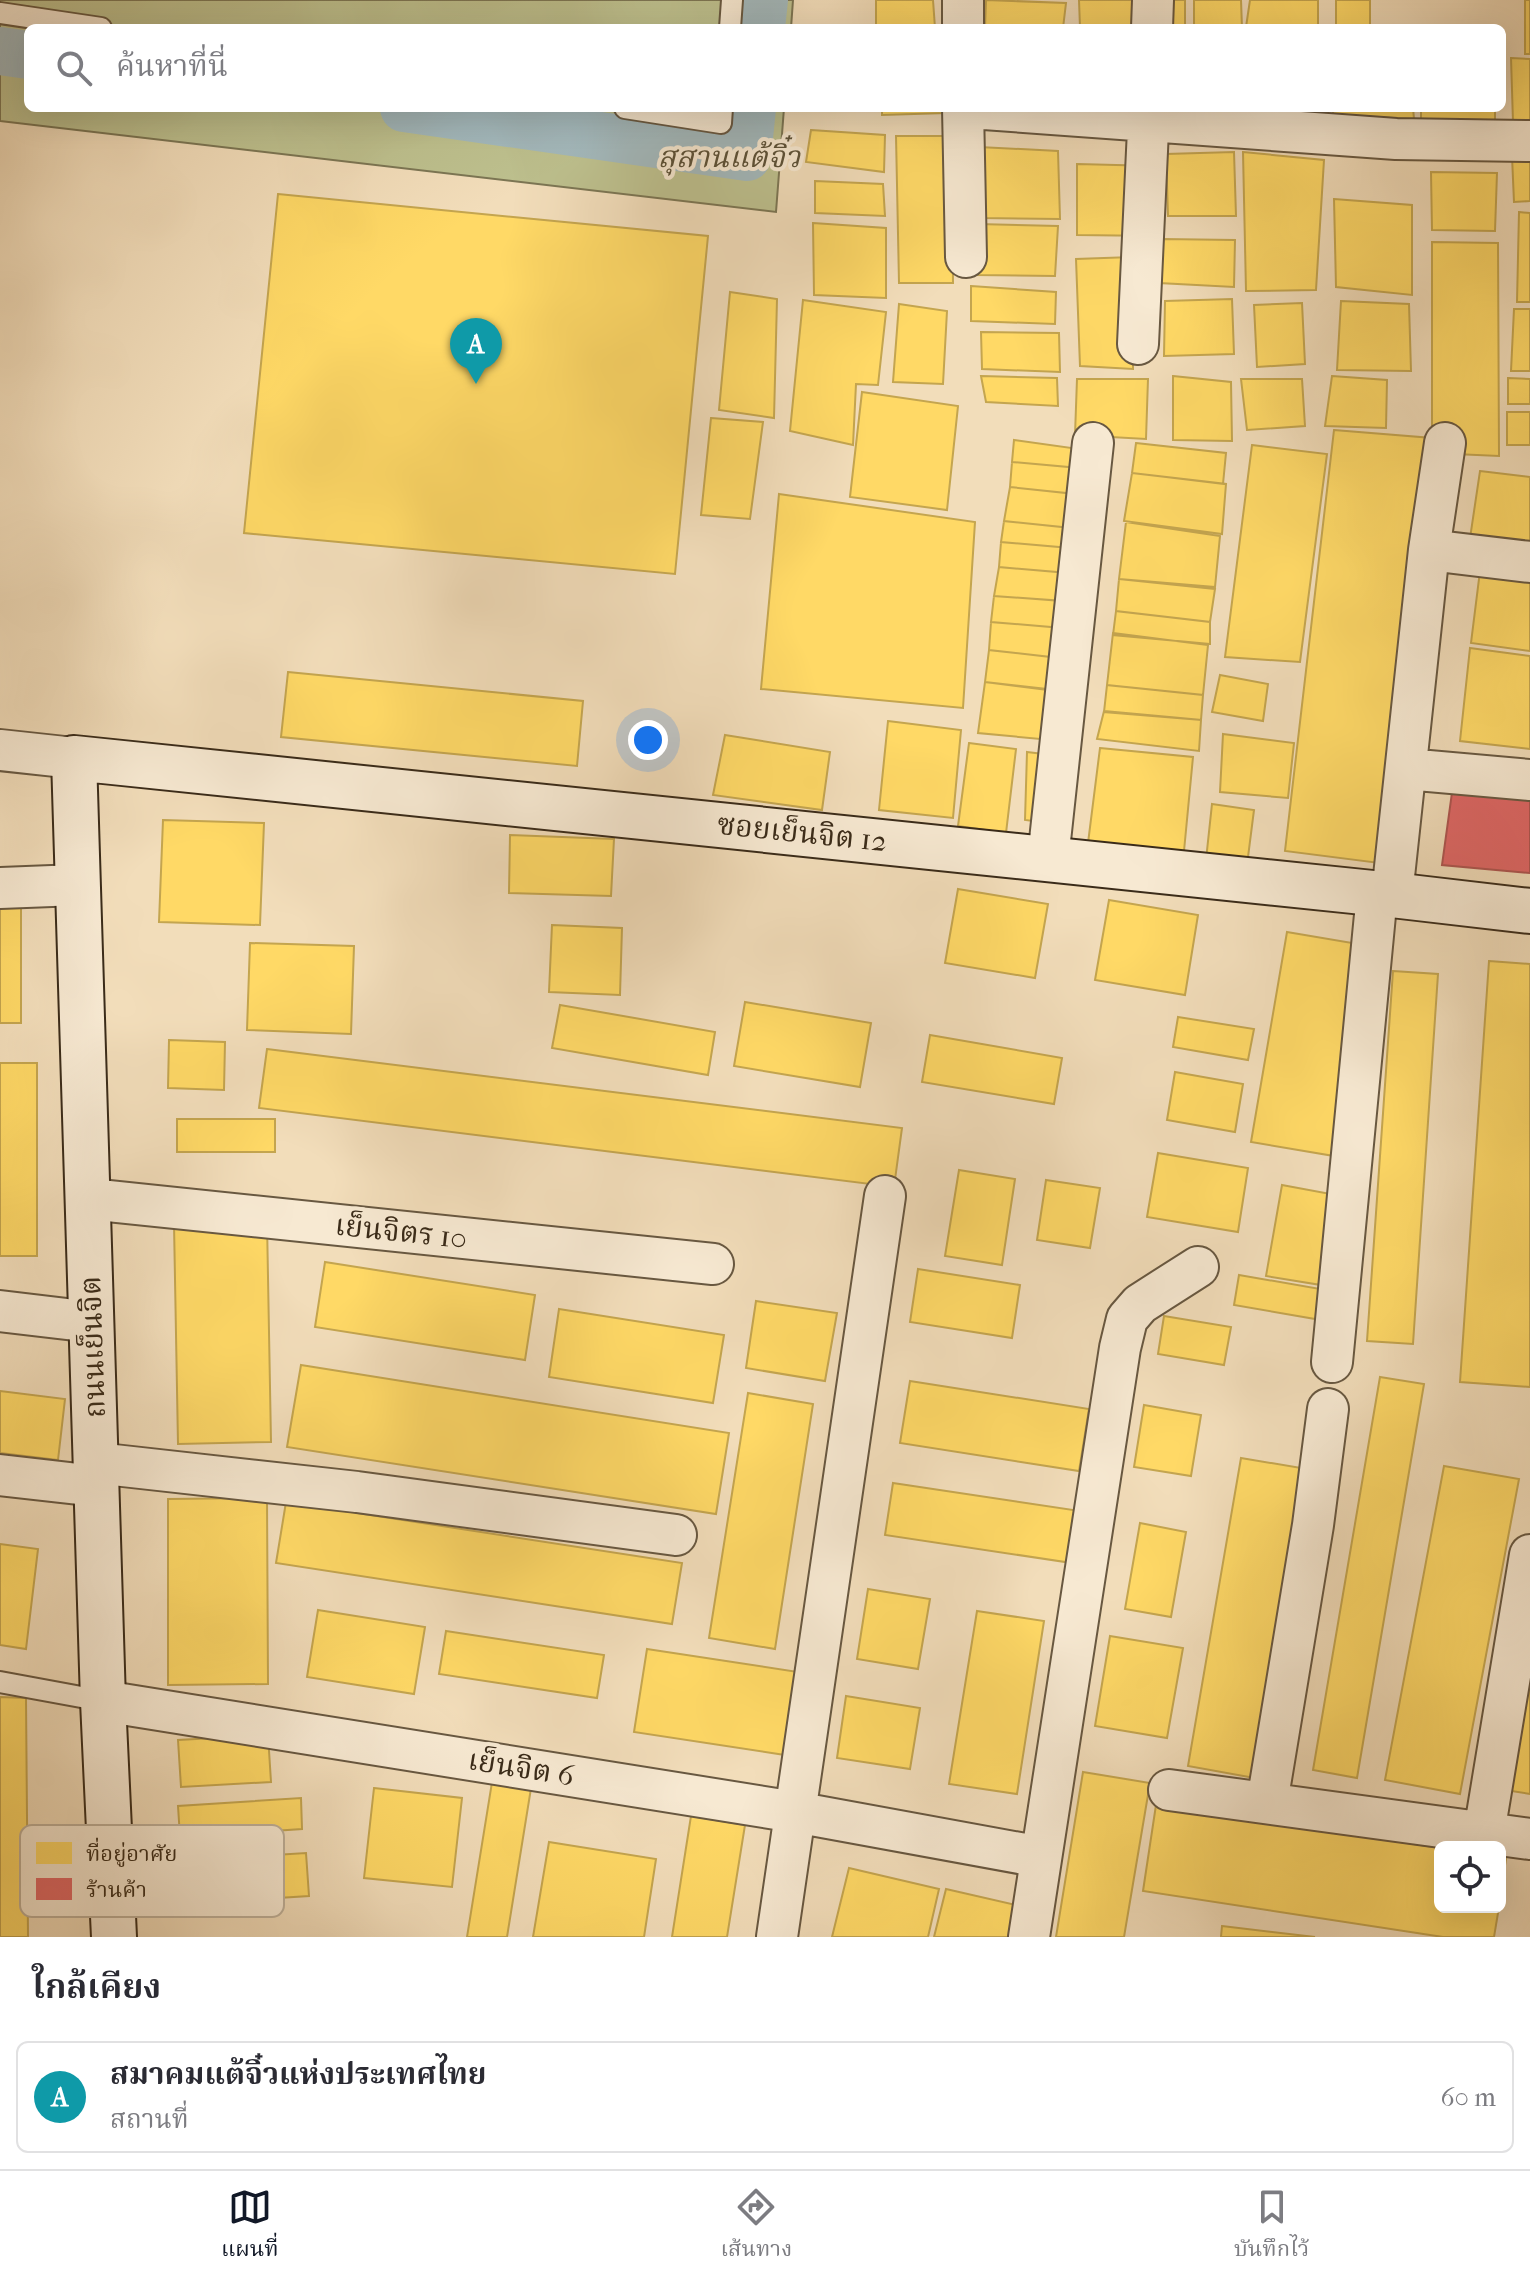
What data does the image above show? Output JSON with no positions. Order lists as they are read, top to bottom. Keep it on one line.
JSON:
{"streets":{"street":["ซอยเย็นจิต 12","เย็นจิตร 10","ถนนเย็นจิต","เย็นจิต 6"]},"crossings":[["ซอยเย็นจิต 12","ถนนเย็นจิต"],["เย็นจิตร 10","ถนนเย็นจิต"],["ถนนเย็นจิต","เย็นจิต 6"]],"parks":["สุสานแต้จิ๋ว"],"legend":["ที่อยู่อาศัย","ร้านค้า"],"page":{"search":"ค้นหาที่นี่","pins":"A","heading":"ใกล้เคียง","list":[{"mark":"A","name":"สมาคมแต้จิ๋วแห่งประเทศไทย","note":"สถานที่","value":"60 m"}],"nav":["แผนที่","เส้นทาง","บันทึกไว้"]}}
